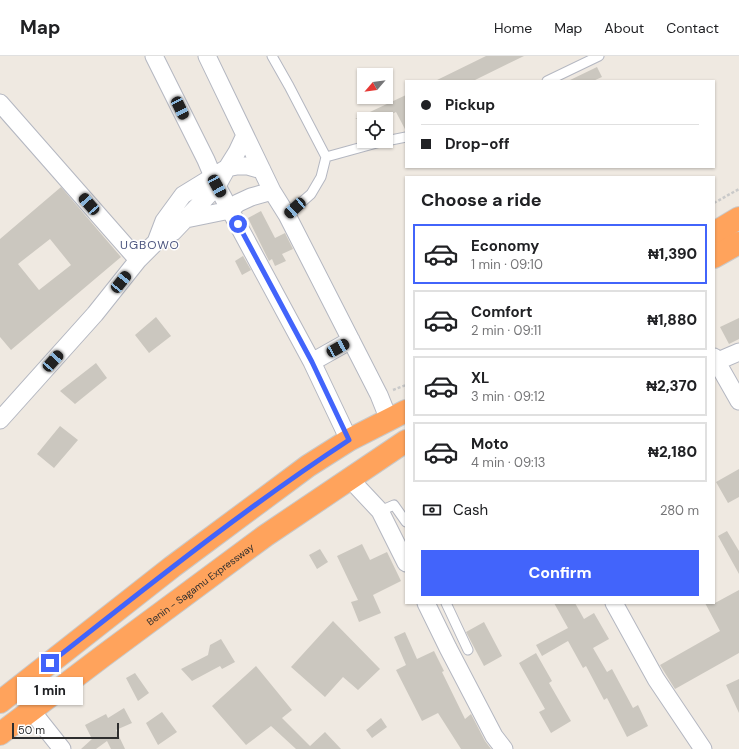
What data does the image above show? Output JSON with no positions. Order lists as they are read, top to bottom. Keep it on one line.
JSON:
{"streets":{"highway":["Benin - Sagamu Expressway"]},"districts":["UGBOWO"],"scale_bar":"50 m","north":"bottom left","page":{"header":"Map","nav":["Home","Map","About","Contact"],"banner":["Pickup","Drop-off"],"heading":"Choose a ride","list":[{"name":"Economy","note":"1 min · 09:10","value":"₦1,390"},{"name":"Comfort","note":"2 min · 09:11","value":"₦1,880"},{"name":"XL","note":"3 min · 09:12","value":"₦2,370"},{"name":"Moto","note":"4 min · 09:13","value":"₦2,180"}],"pay":["Cash","280 m"],"buttons":"Confirm","bubble":"1 min","scale":"50 m"}}
